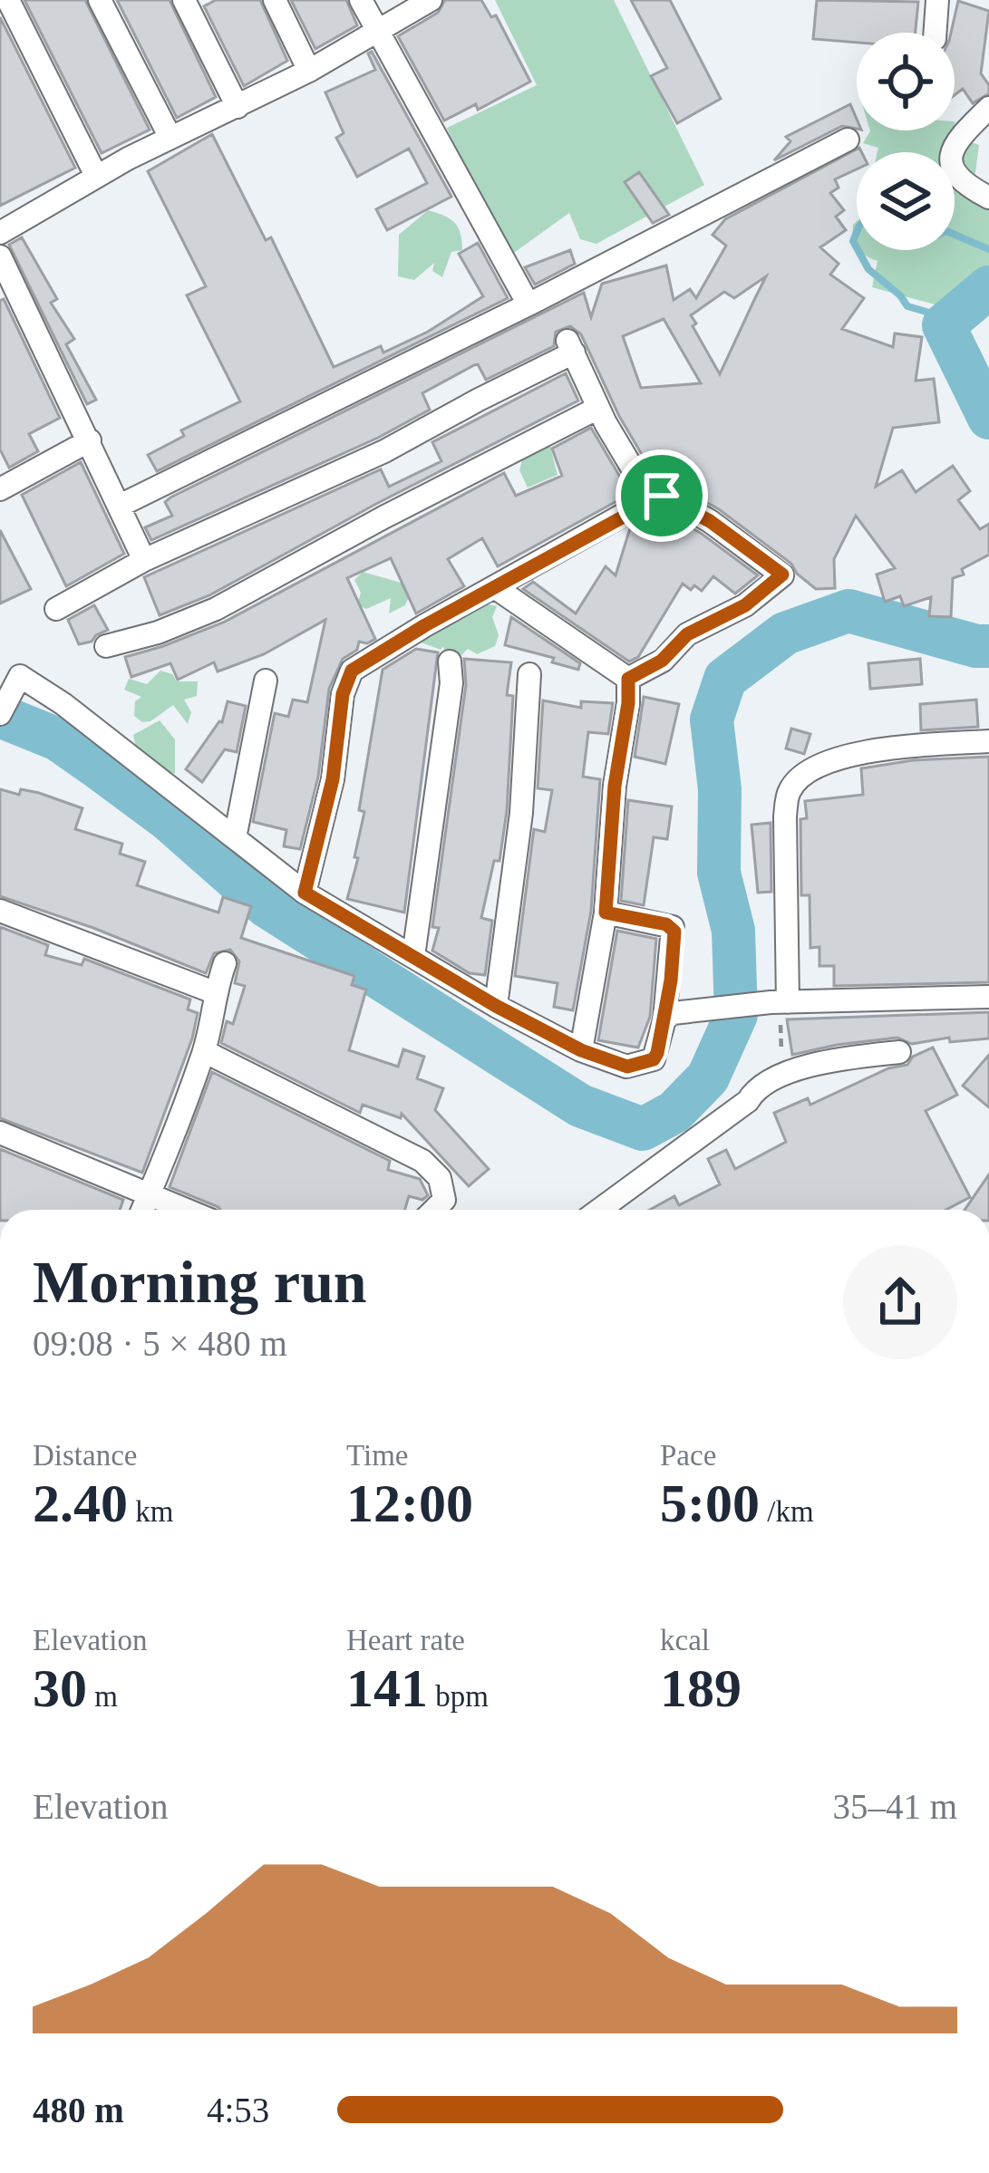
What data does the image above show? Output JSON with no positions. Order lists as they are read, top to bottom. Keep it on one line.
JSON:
{"page":{"heading":["Morning run","09:08 · 5 × 480 m"],"stats":[["Distance","2.40 km"],["Time","12:00"],["Pace","5:00 /km"],["Elevation","30 m"],["Heart rate","141 bpm"],["kcal","189"]],"chart":["Elevation","35–41 m"],"list":[{"name":"480 m","note":"4:53"}]}}
